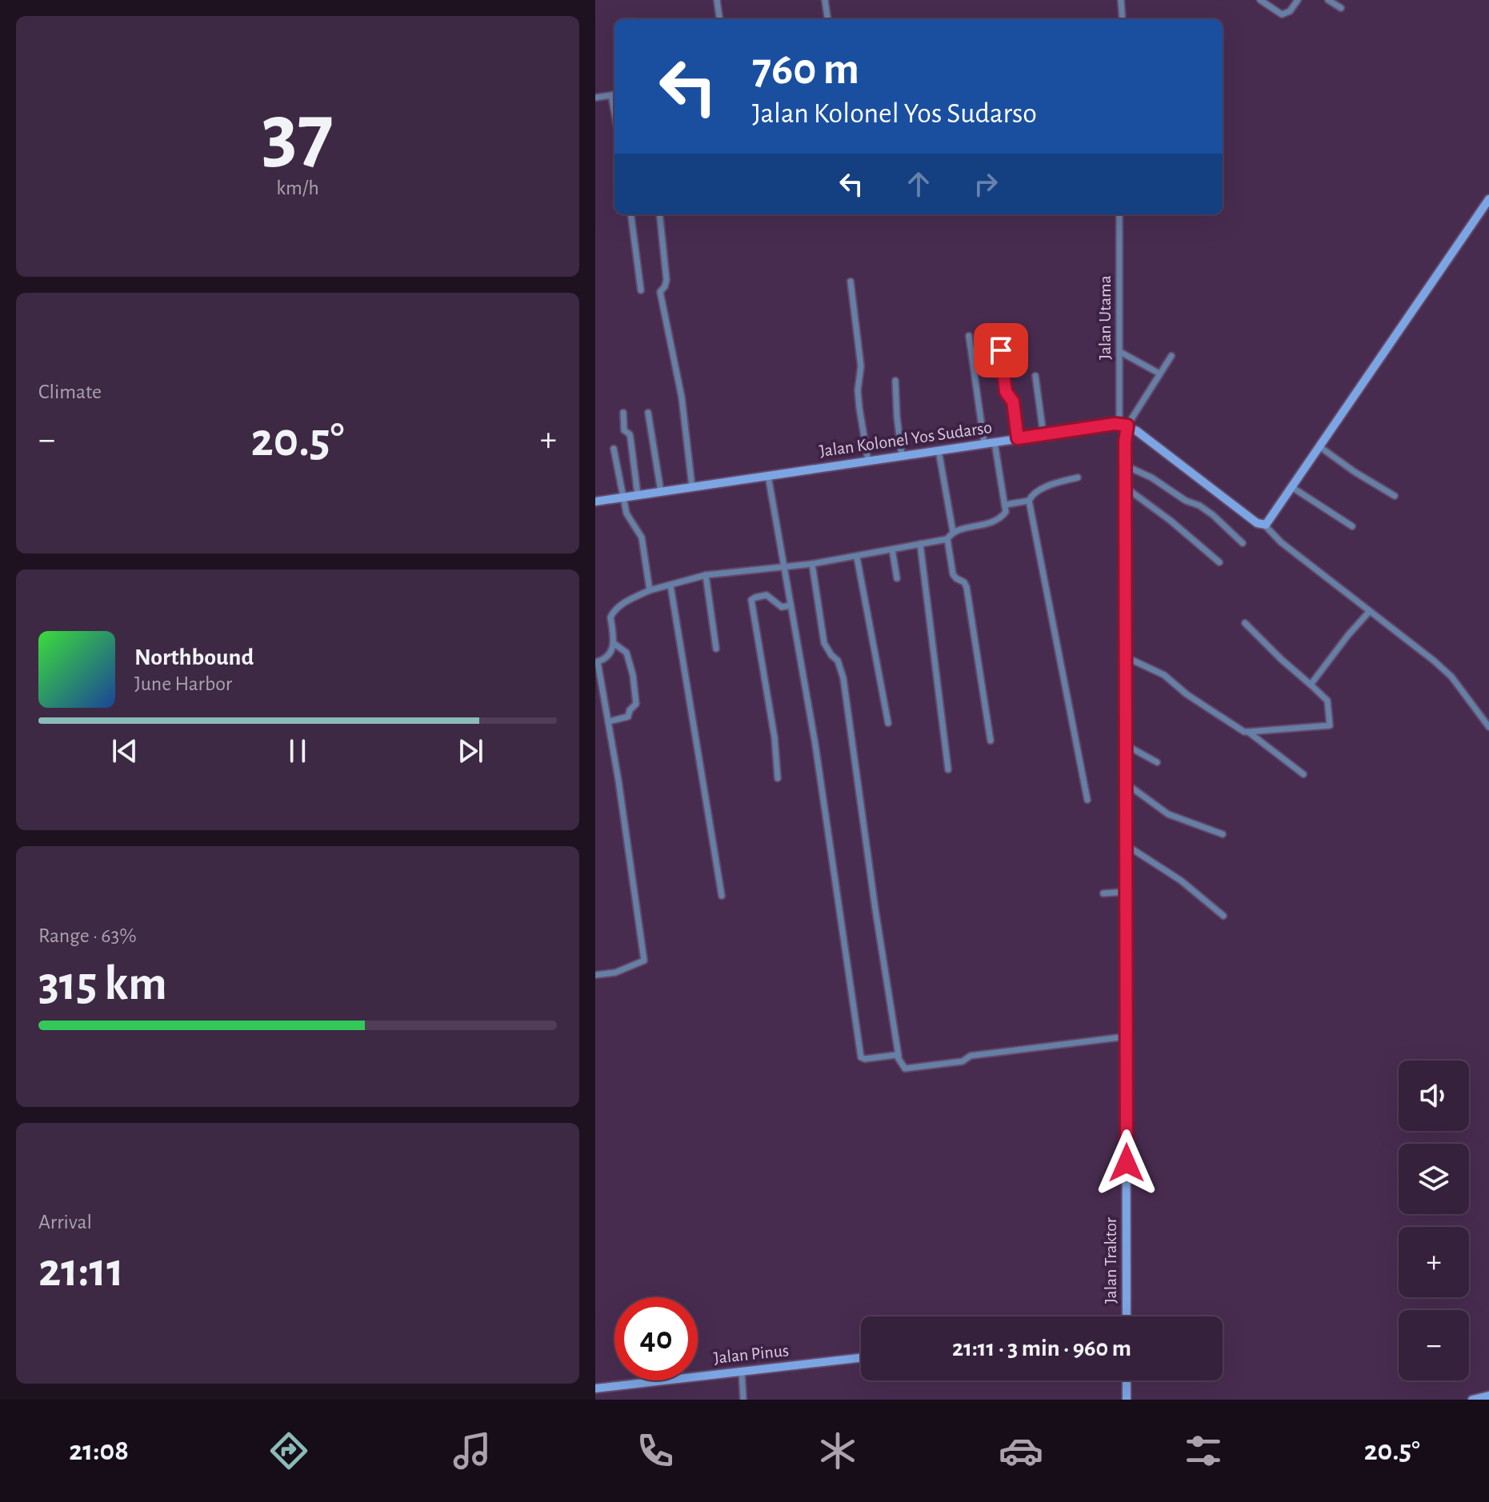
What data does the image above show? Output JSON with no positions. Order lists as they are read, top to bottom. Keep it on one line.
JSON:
{"streets":{"street":["Jalan Utama","Jalan Kolonel Yos Sudarso","Jalan Traktor","Jalan Pinus"]},"crossings":[["Jalan Utama","Jalan Kolonel Yos Sudarso"],["Jalan Utama","Jalan Traktor"],["Jalan Kolonel Yos Sudarso","Jalan Traktor"]],"page":{"tile":[["37","km/h"],"Climate",["Range · 63%","315 km"],["Arrival","21:11"]],"turn":["760 m","Jalan Kolonel Yos Sudarso"],"heat":["−","20.5°","+"],"song":["Northbound","June Harbor"],"map_buttons":["+","−"],"limit":"40","trip":"21:11 · 3 min · 960 m","tabs":["21:08","20.5°"]}}
